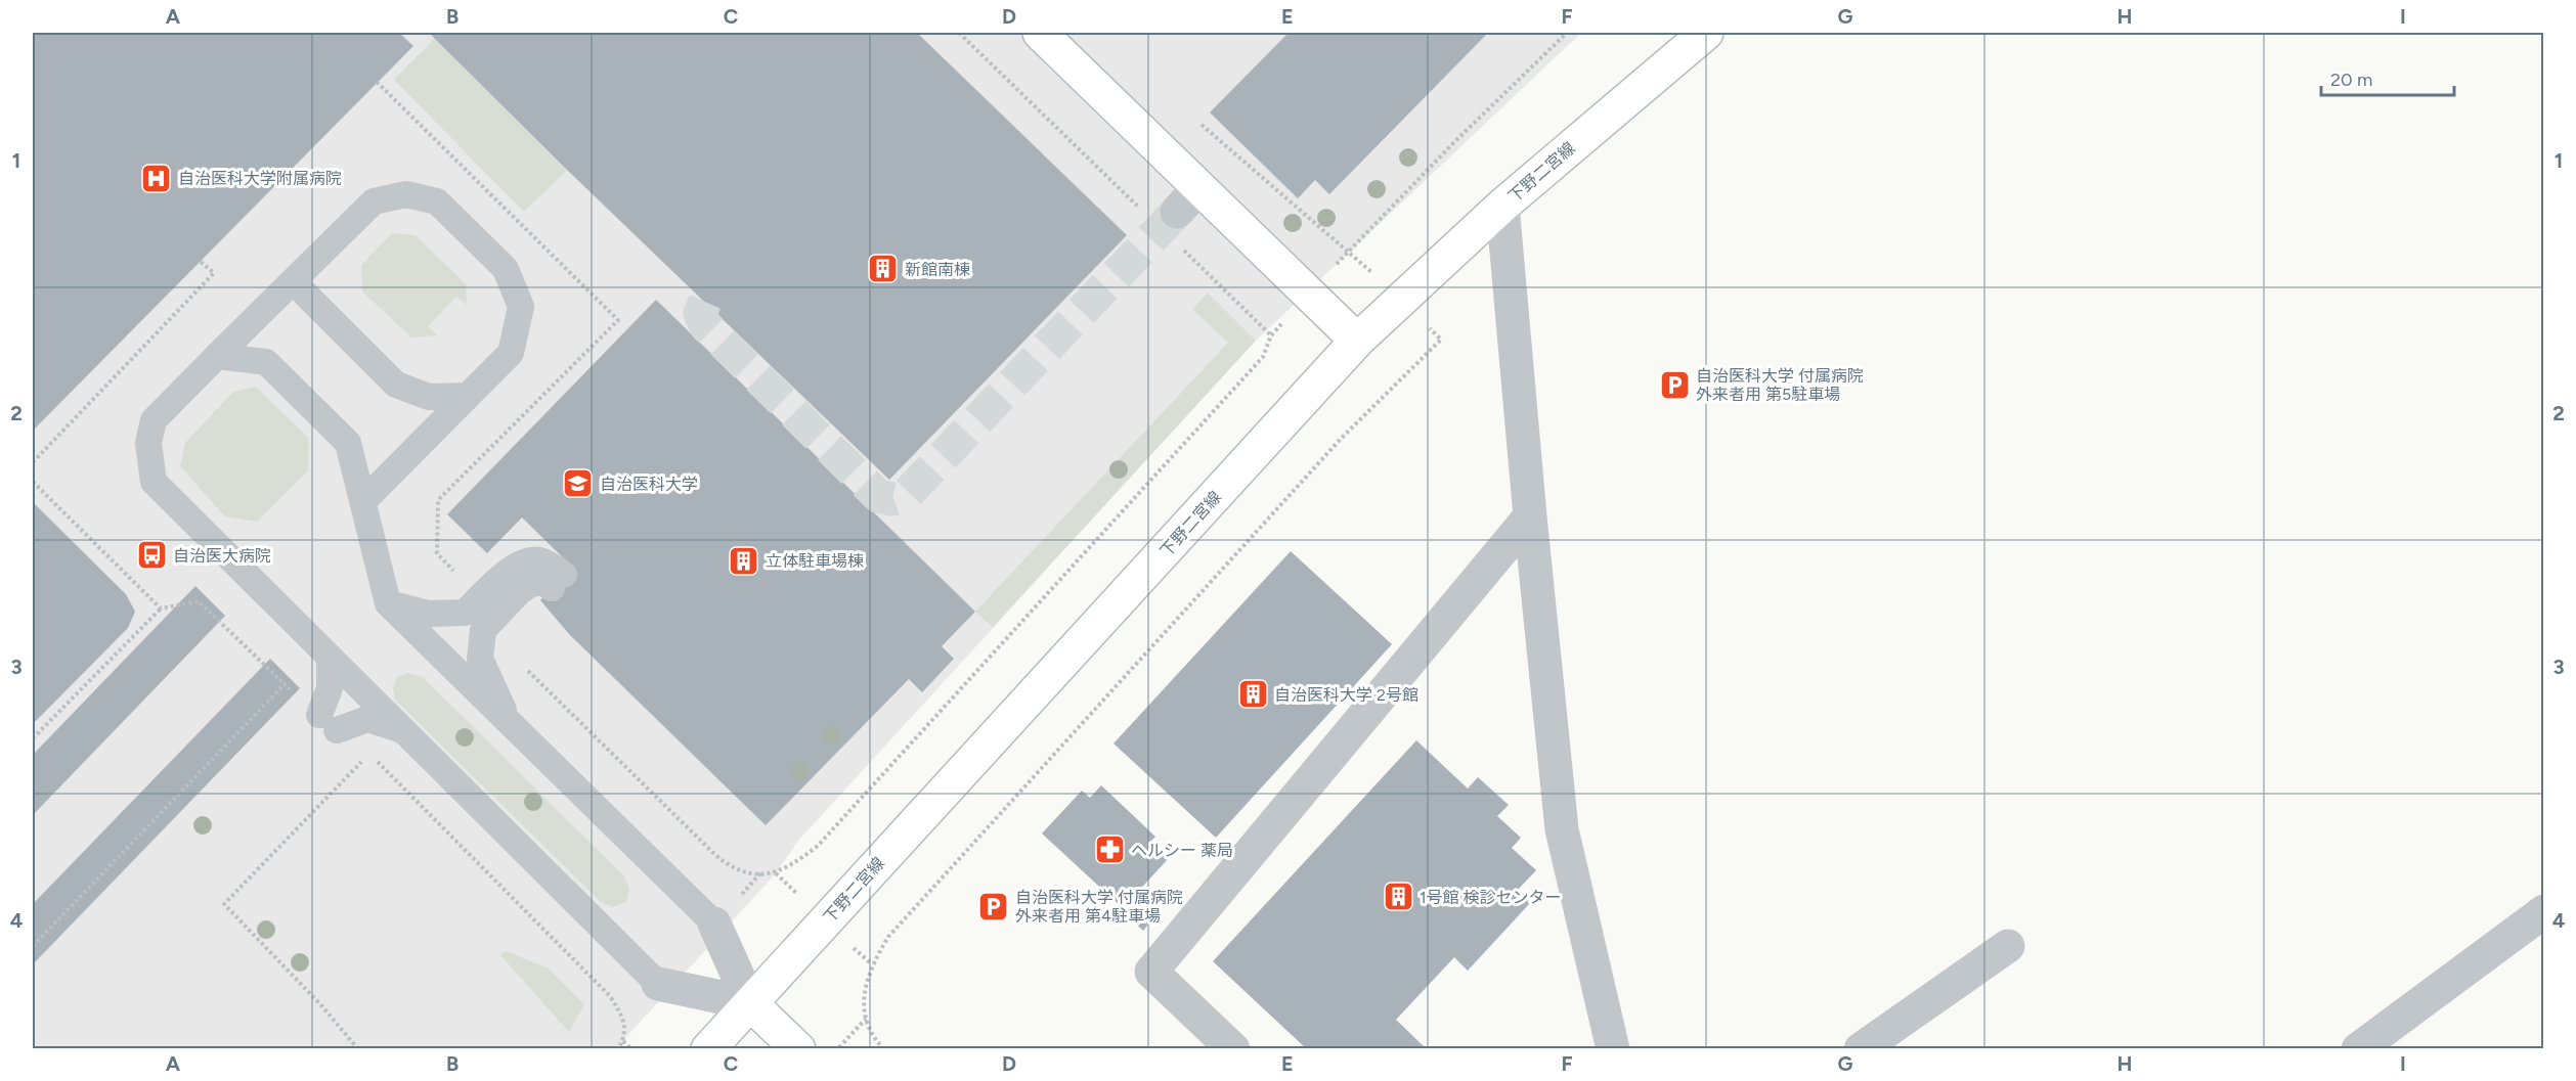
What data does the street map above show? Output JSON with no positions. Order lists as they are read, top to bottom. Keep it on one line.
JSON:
{"streets":{"main road":["下野二宮線"]},"places":{"hospital":["自治医科大学附属病院"],"building":["新館南棟","立体駐車場棟","自治医科大学 2号館","1号館 検診センター"],"parking":["自治医科大学 付属病院 外来者用 第5駐車場","自治医科大学 付属病院 外来者用 第4駐車場"],"school or university":["自治医科大学"],"bus stop":["自治医大病院"],"pharmacy":["ヘルシー 薬局"]},"scale_bar":"20 m","grid":{"columns":["A","B","C","D","E","F","G","H","I"],"rows":["1","2","3","4"]}}
